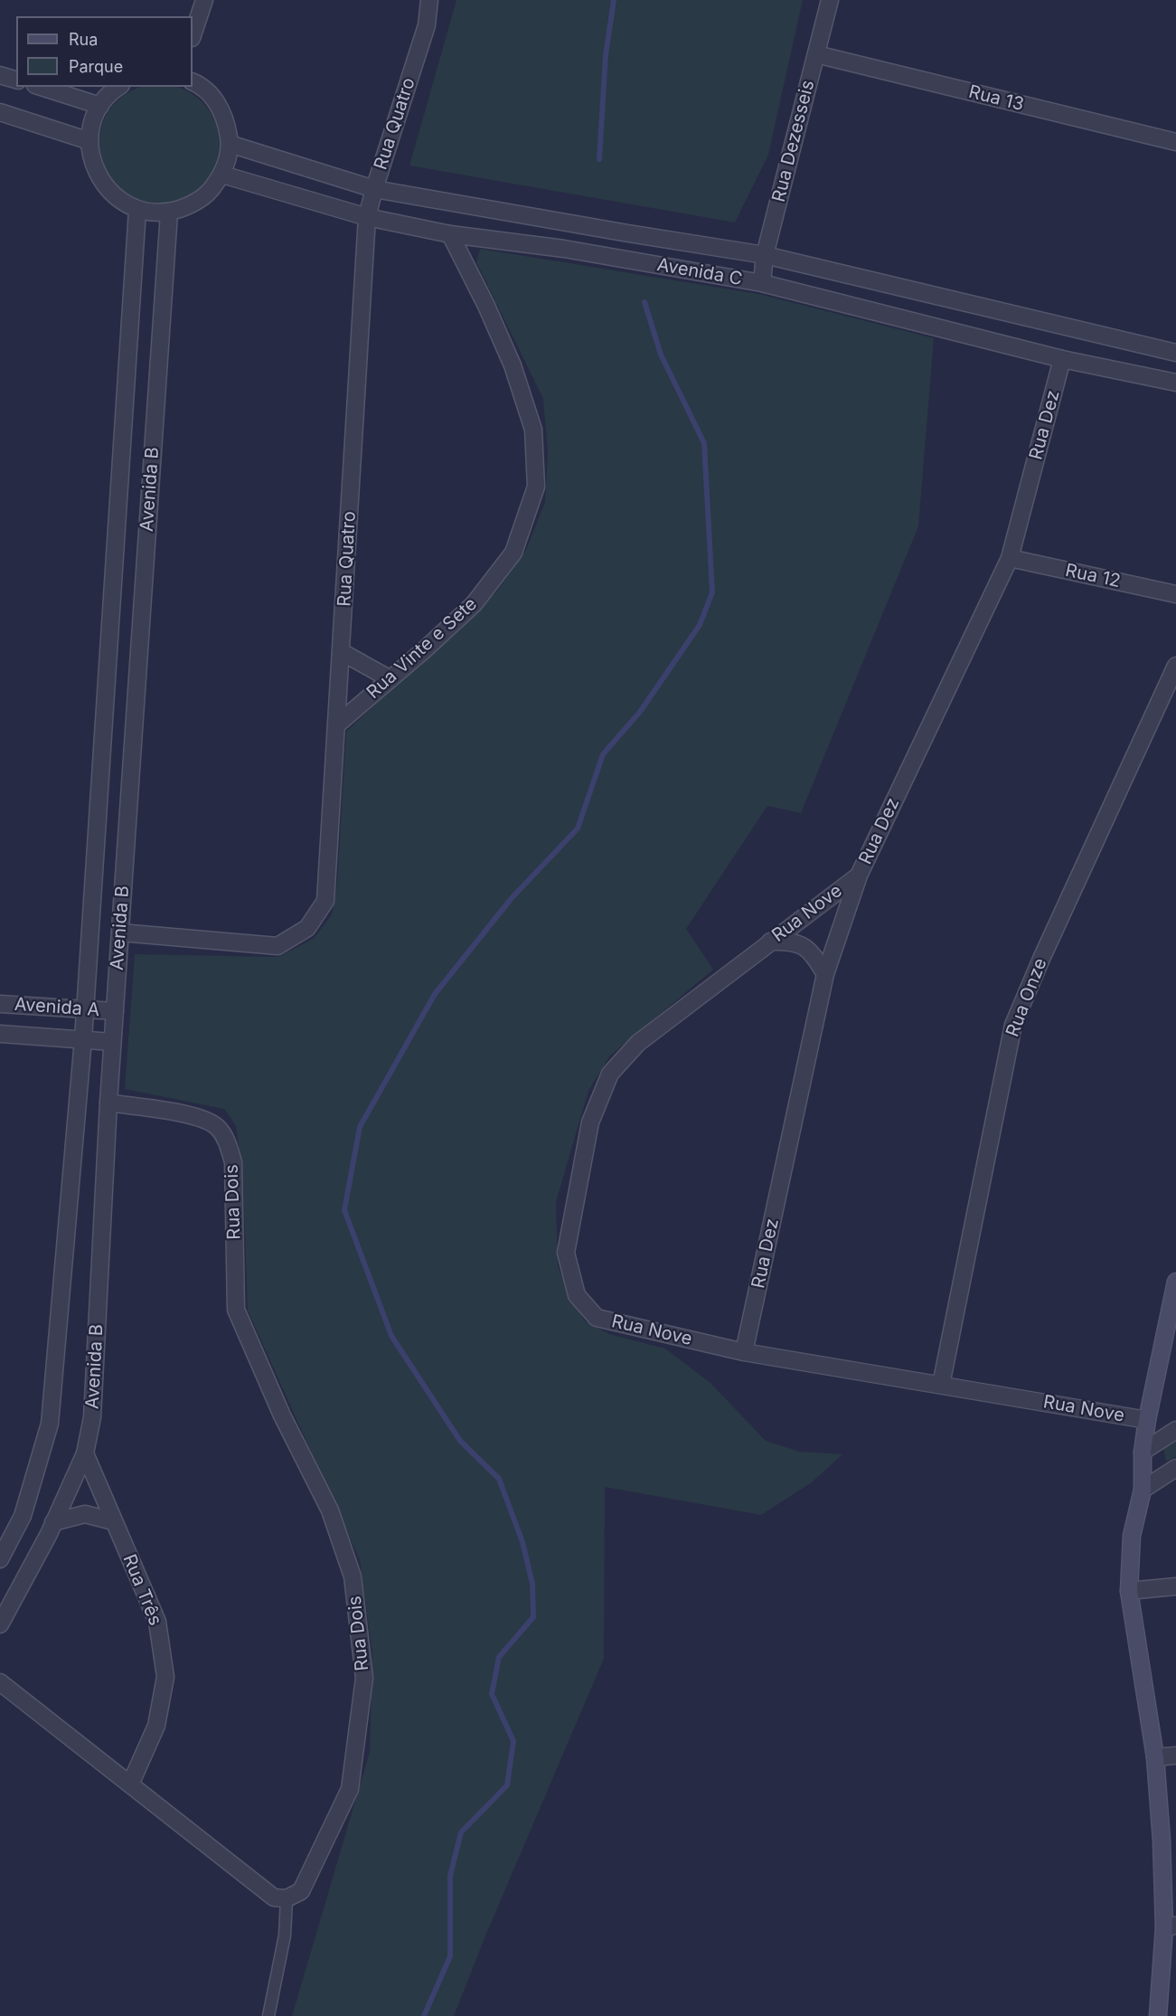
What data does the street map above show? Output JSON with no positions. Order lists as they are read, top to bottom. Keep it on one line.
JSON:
{"streets":{"street":["Rua 13","Rua Quatro","Rua Dezesseis","Avenida C","Rua Dez","Avenida B","Rua 12","Rua Vinte e Sete","Rua Nove","Rua Onze","Avenida A","Rua Dois","Rua Três"]},"crossings":[["Rua 13","Rua Dezesseis"],["Rua Quatro","Avenida C"],["Rua Quatro","Avenida B"],["Rua Quatro","Rua Vinte e Sete"],["Rua Dezesseis","Avenida C"],["Avenida C","Rua Dez"],["Avenida C","Rua Vinte e Sete"],["Rua Dez","Rua 12"],["Rua Dez","Rua Nove"],["Avenida B","Avenida A"],["Avenida B","Rua Dois"],["Avenida B","Rua Três"],["Rua Nove","Rua Onze"]],"legend":["Rua","Parque"]}
